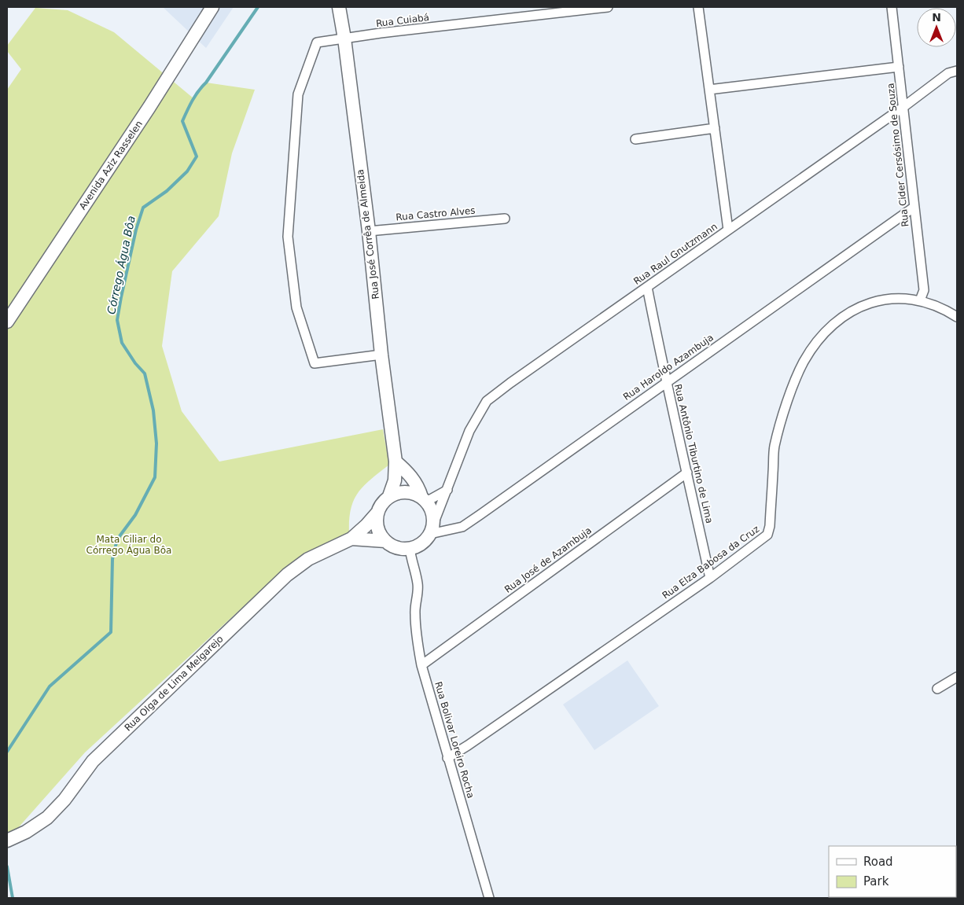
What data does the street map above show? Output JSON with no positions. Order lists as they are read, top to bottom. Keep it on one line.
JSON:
{"streets":{"street":["Rua Cuiabá","Rua Cider Cersósimo de Souza","Avenida Aziz Rasselen","Rua Castro Alves","Rua José Corrêa de Almeida","Rua Raul Gnutzmann","Rua Haroldo Azambuja","Rua Antônio Tiburtino de Lima","Rua José de Azambuja","Rua Elza Babosa da Cruz","Rua Olga de Lima Melgarejo","Rua Bolivar Loreiro Rocha"]},"crossings":[["Rua Cuiabá","Rua José Corrêa de Almeida"],["Rua Cider Cersósimo de Souza","Rua Raul Gnutzmann"],["Rua Cider Cersósimo de Souza","Rua Haroldo Azambuja"],["Rua Cider Cersósimo de Souza","Rua Elza Babosa da Cruz"],["Rua Castro Alves","Rua José Corrêa de Almeida"],["Rua José Corrêa de Almeida","Rua Raul Gnutzmann"],["Rua José Corrêa de Almeida","Rua Haroldo Azambuja"],["Rua José Corrêa de Almeida","Rua Olga de Lima Melgarejo"],["Rua José Corrêa de Almeida","Rua Bolivar Loreiro Rocha"],["Rua Raul Gnutzmann","Rua Haroldo Azambuja"],["Rua Raul Gnutzmann","Rua Antônio Tiburtino de Lima"],["Rua Raul Gnutzmann","Rua Olga de Lima Melgarejo"],["Rua Raul Gnutzmann","Rua Bolivar Loreiro Rocha"],["Rua Haroldo Azambuja","Rua Antônio Tiburtino de Lima"],["Rua Haroldo Azambuja","Rua Olga de Lima Melgarejo"],["Rua Haroldo Azambuja","Rua Bolivar Loreiro Rocha"],["Rua Antônio Tiburtino de Lima","Rua José de Azambuja"],["Rua Antônio Tiburtino de Lima","Rua Elza Babosa da Cruz"],["Rua José de Azambuja","Rua Bolivar Loreiro Rocha"],["Rua Elza Babosa da Cruz","Rua Bolivar Loreiro Rocha"],["Rua Olga de Lima Melgarejo","Rua Bolivar Loreiro Rocha"]],"water":["Córrego Água Bôa"],"parks":["Mata Ciliar do Córrego Água Bôa"],"legend":["Road","Park"],"north":"top"}
